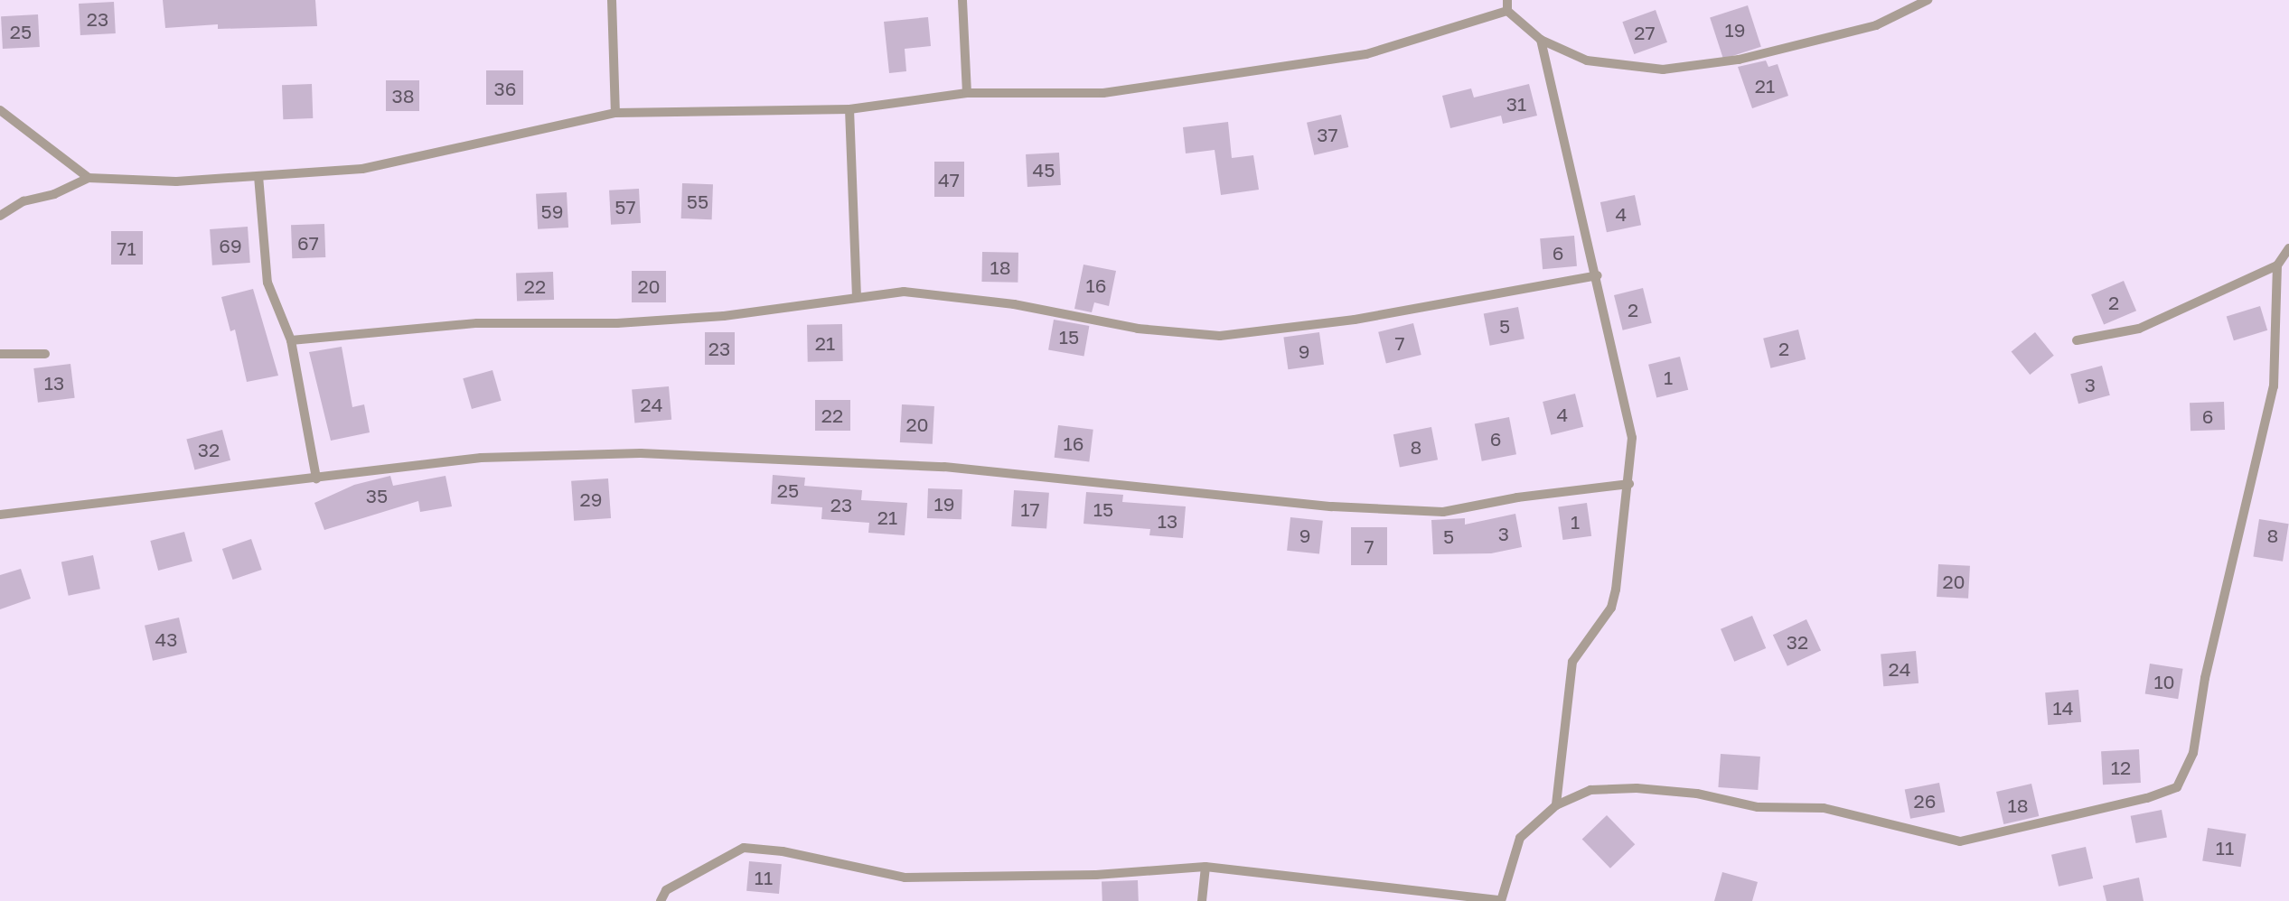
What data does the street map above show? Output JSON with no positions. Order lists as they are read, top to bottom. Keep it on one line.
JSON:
{"house_numbers":["23","19","25","27","21","36","38","31","37","45","47","55","57","59","4","67","69","71","6","18","16","22","20","2","2","5","15","21","7","23","2","9","1","13","3","24","4","22","6","20","6","16","8","32","25","35","29","19","23","17","15","21","13","1","3","9","8","5","7","20","43","32","24","10","14","12","26","18","11","11"]}
